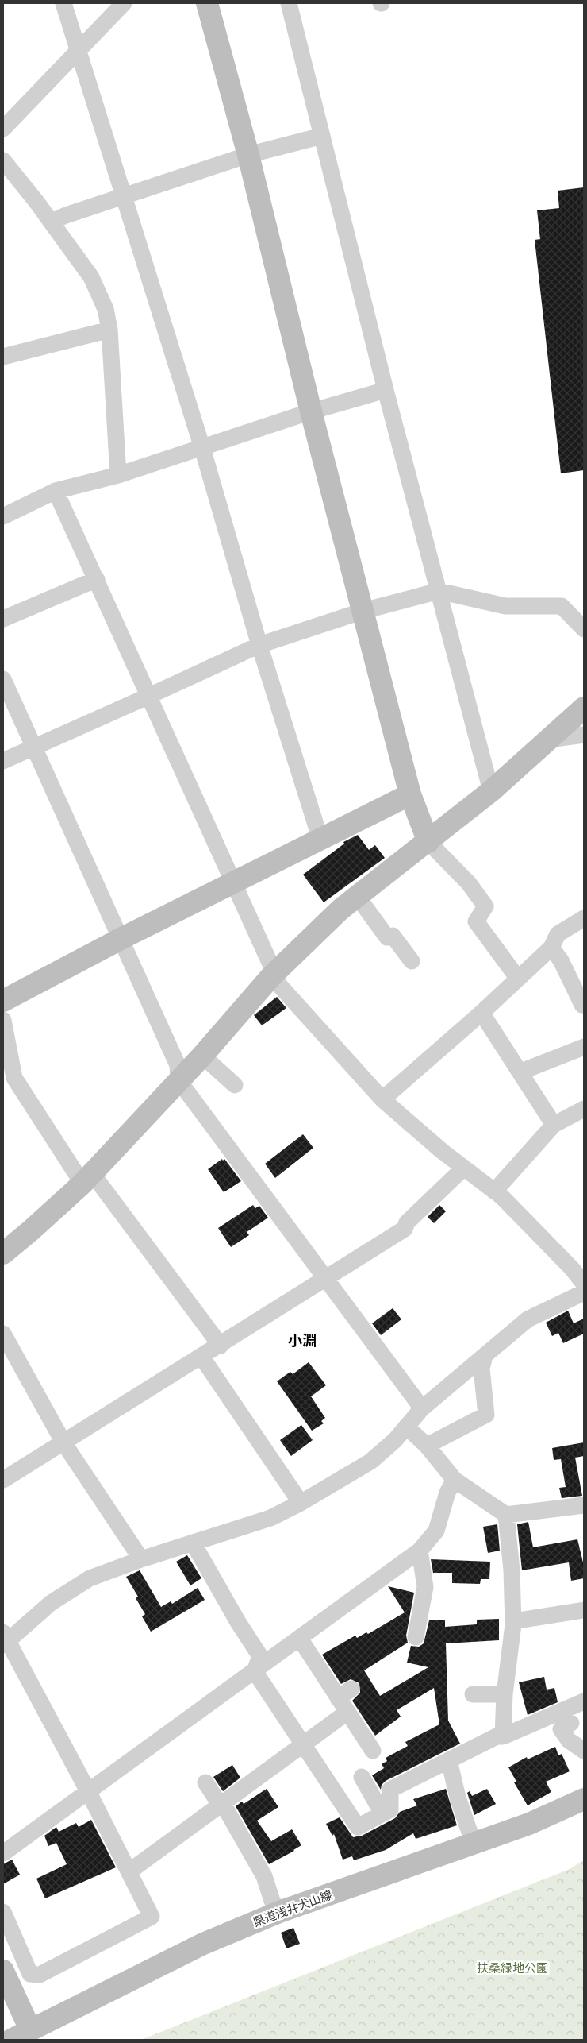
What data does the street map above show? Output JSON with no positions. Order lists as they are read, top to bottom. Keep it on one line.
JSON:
{"streets":{"street":["県道浅井犬山線"]},"districts":["小淵"],"parks":["扶桑緑地公園"]}
